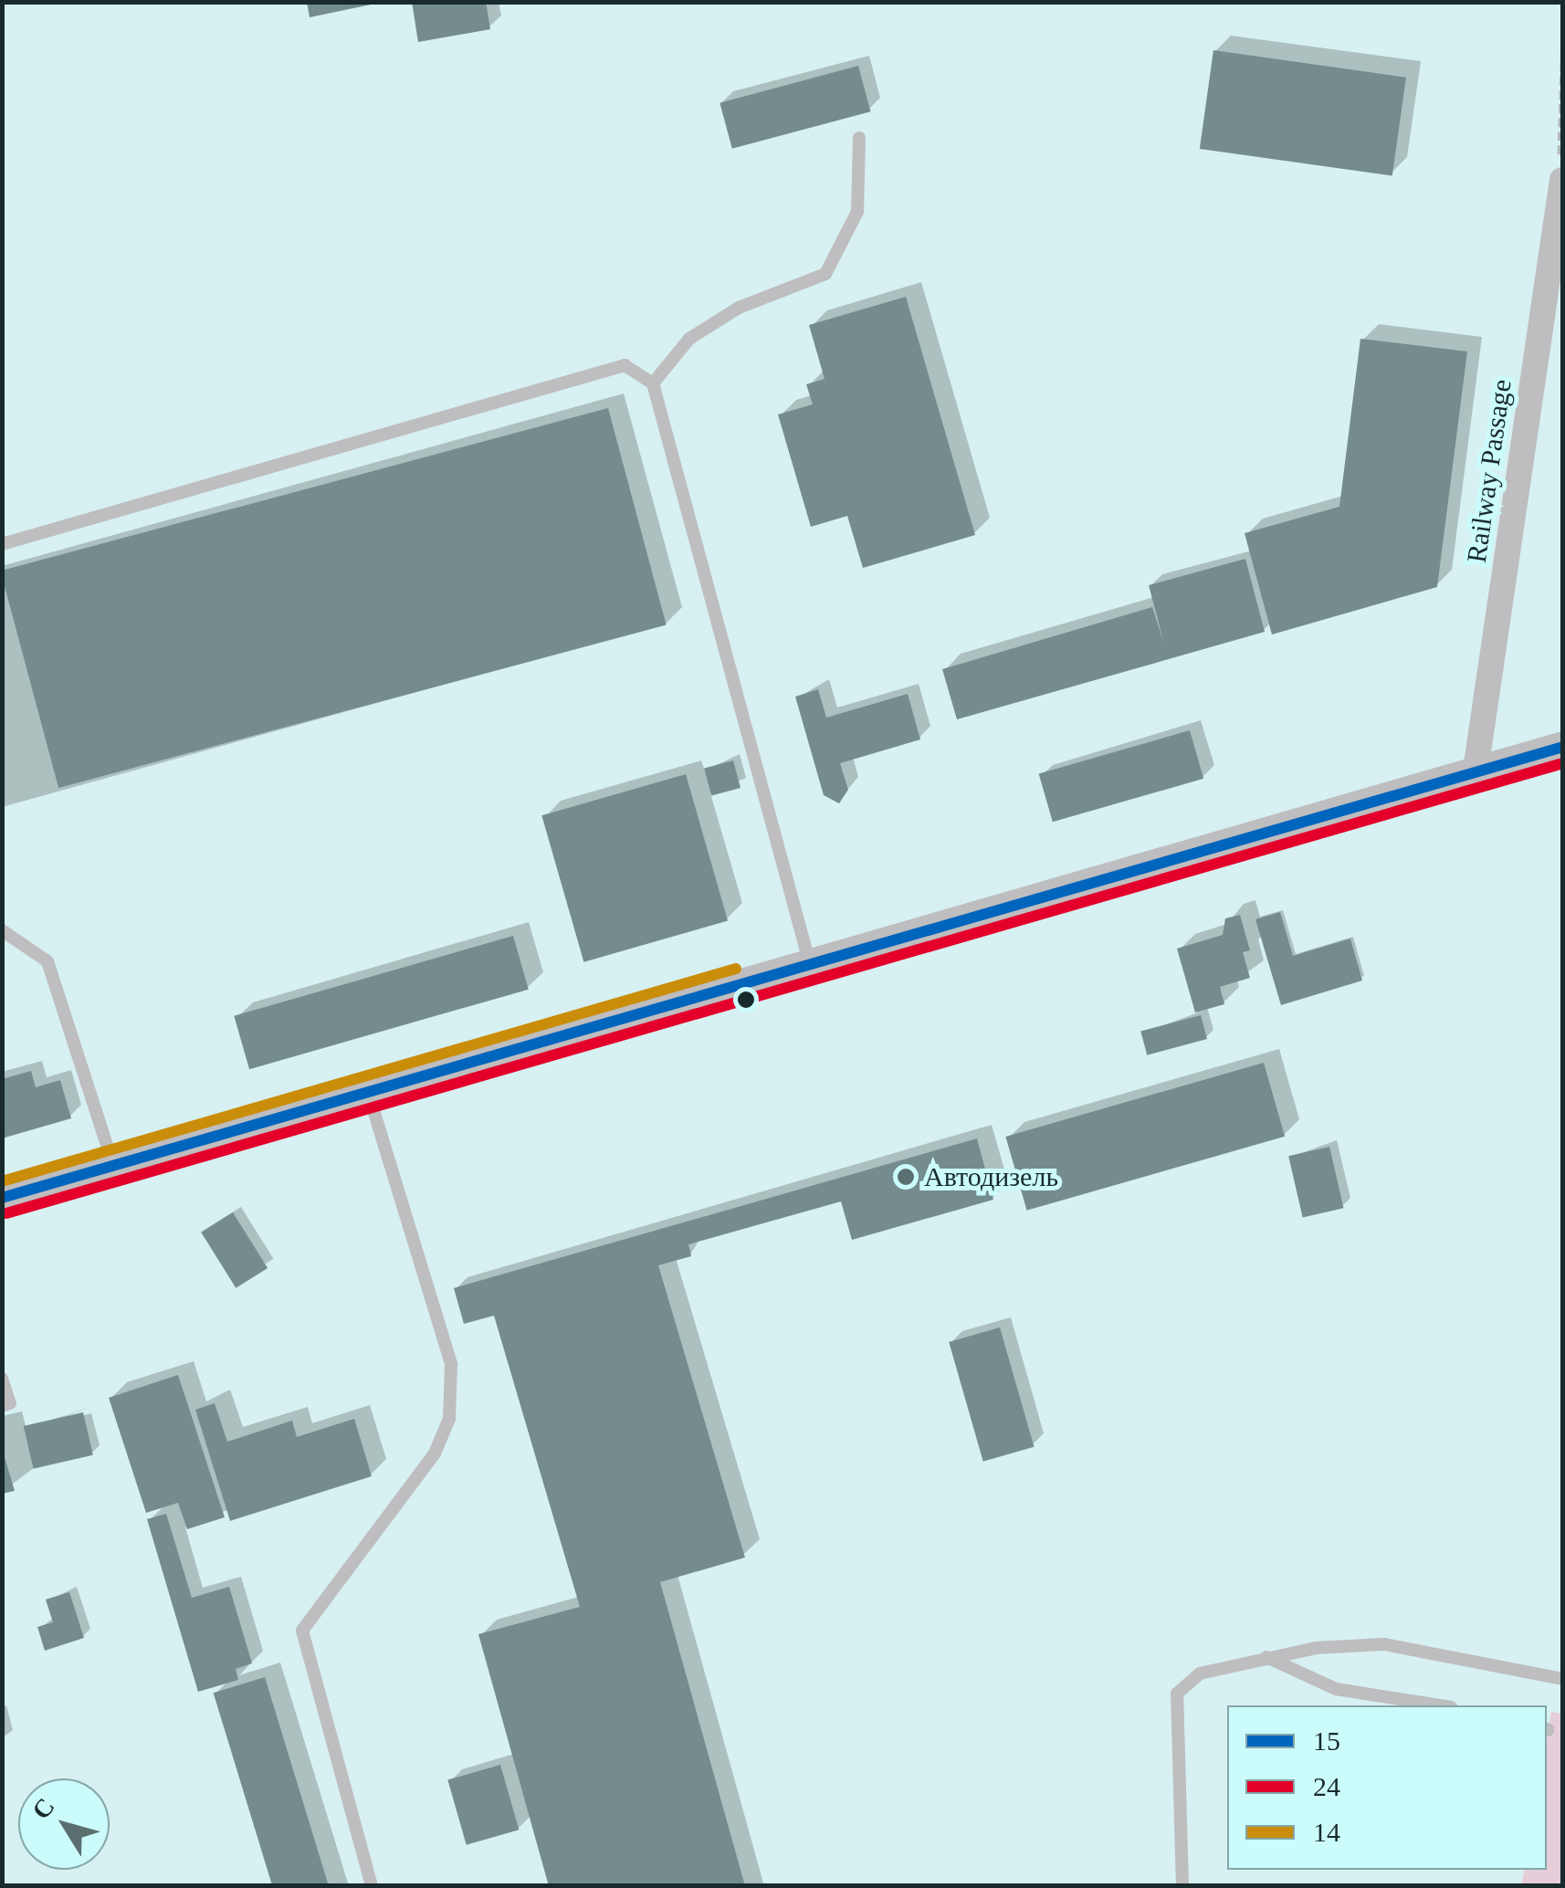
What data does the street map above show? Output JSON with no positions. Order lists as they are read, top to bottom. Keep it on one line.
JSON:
{"streets":{"street":["Railway Passage"]},"places":["Автодизель"],"lines":["transit line 15","transit line 24","transit line 14"],"legend":["15","24","14"],"north":"top left"}
